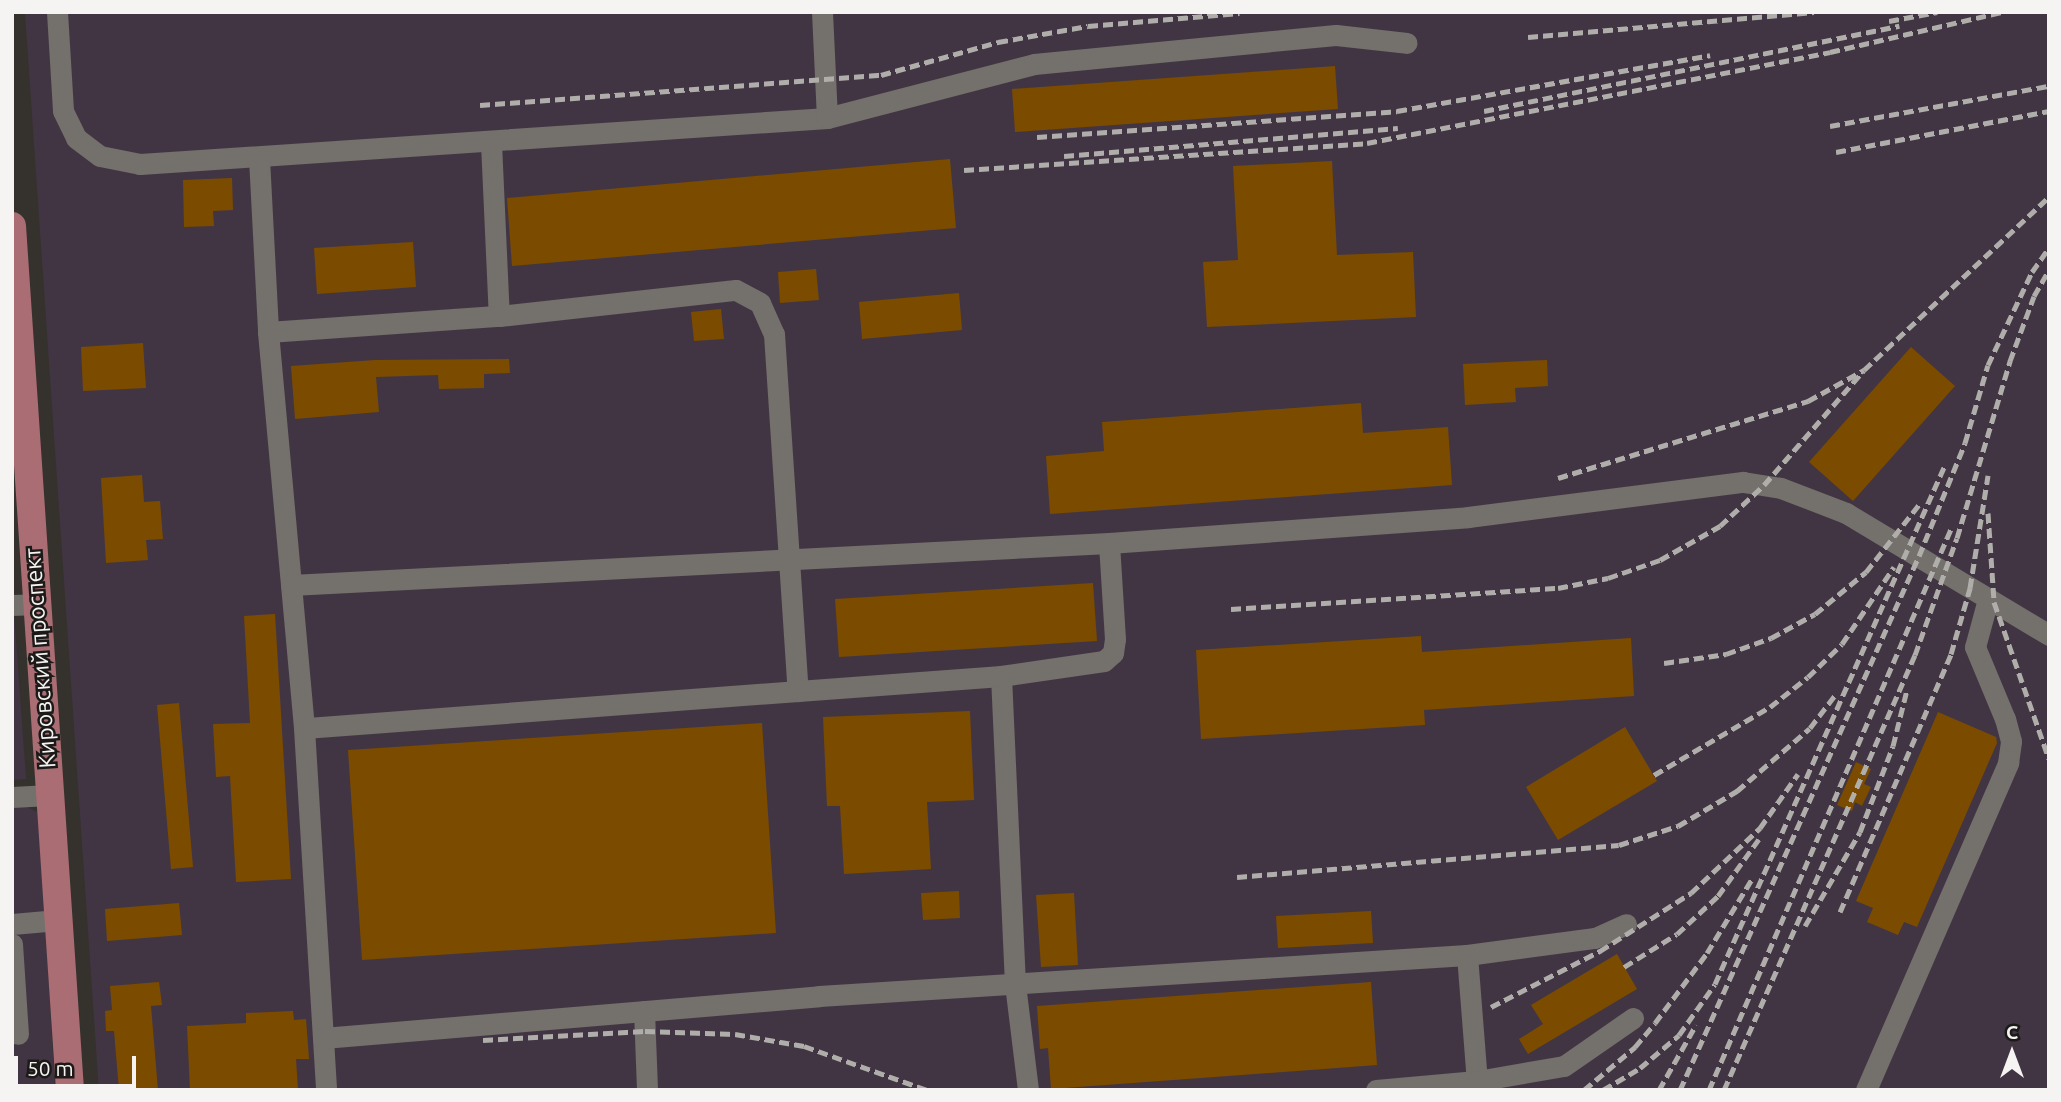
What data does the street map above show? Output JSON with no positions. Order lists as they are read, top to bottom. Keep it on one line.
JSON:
{"streets":{"main road":["Кировский проспект"]},"scale_bar":"50 m","north":"top"}
